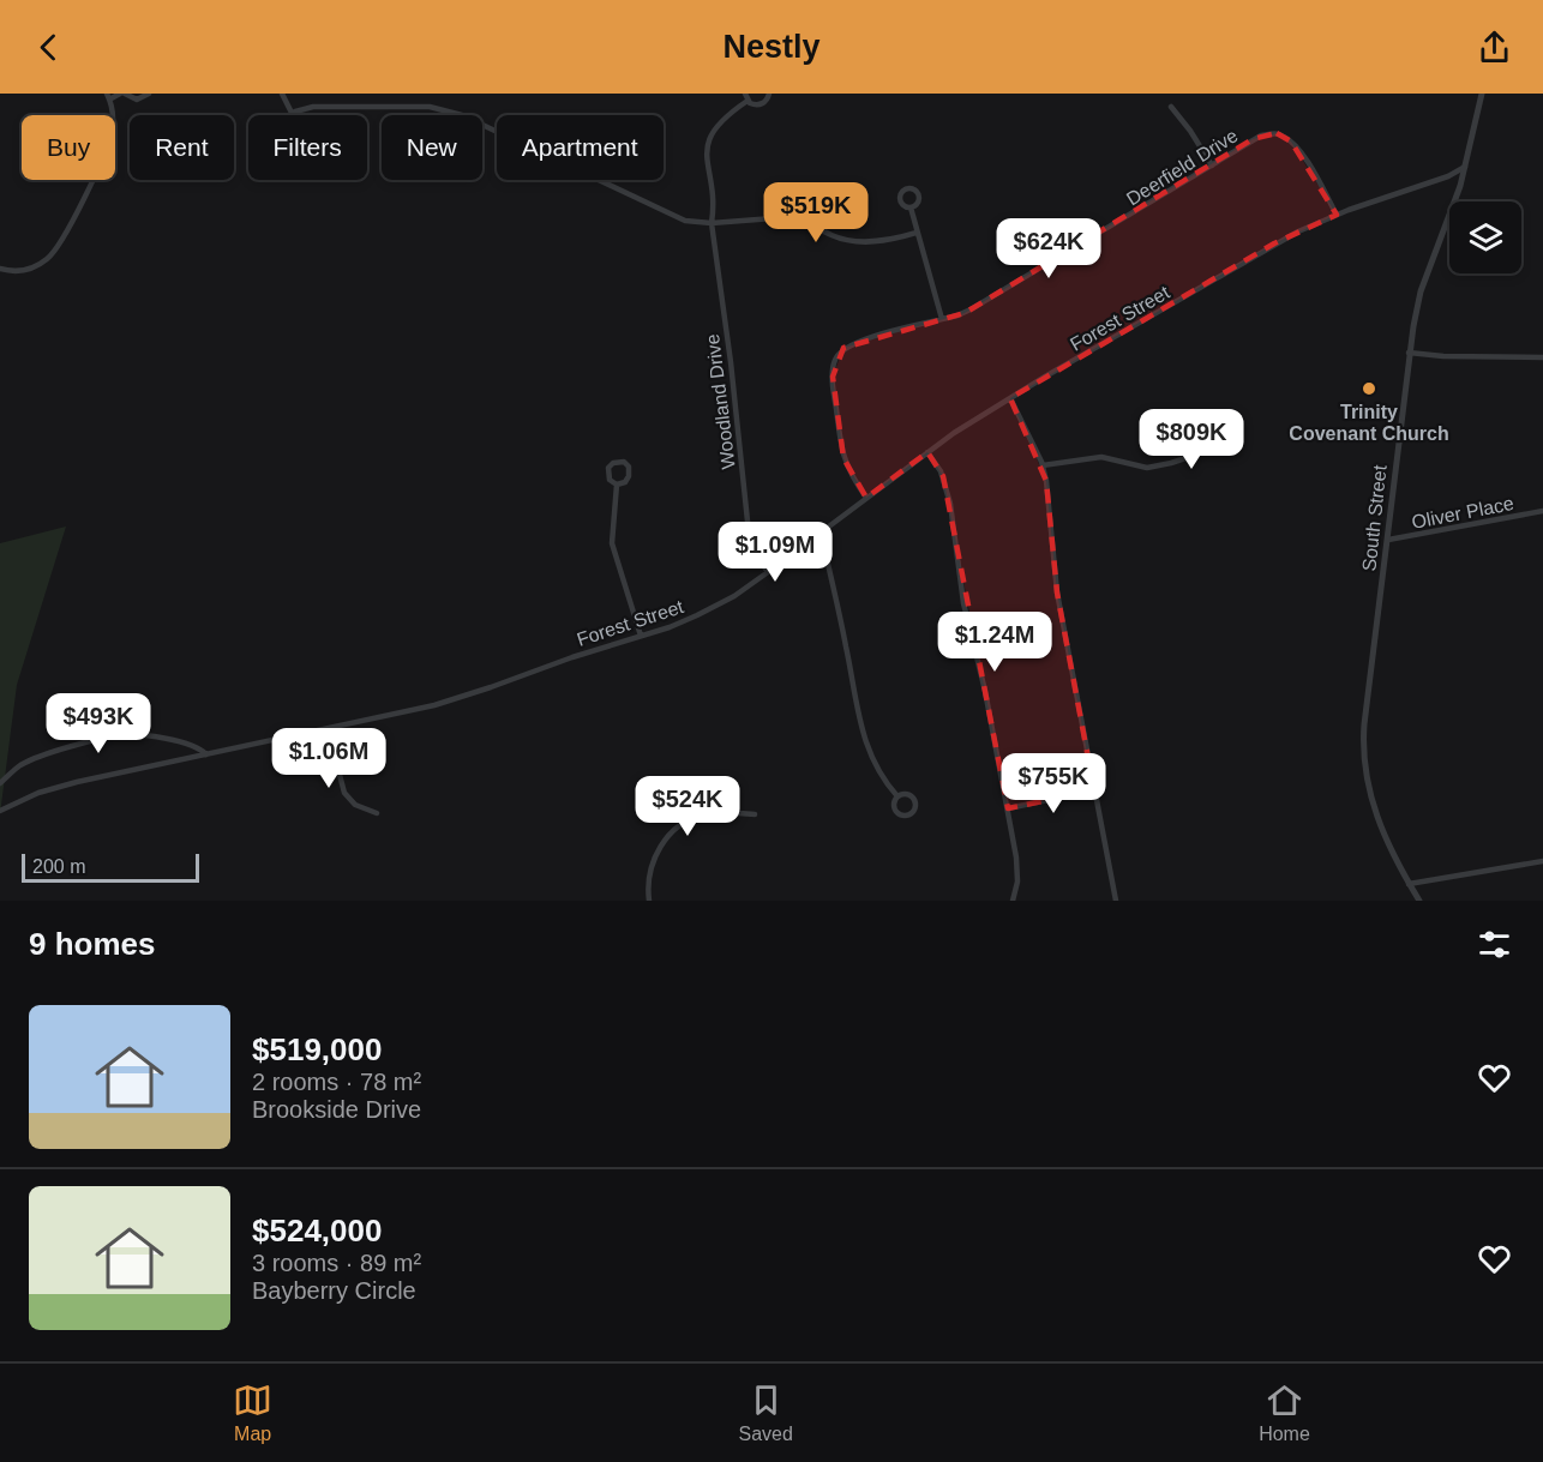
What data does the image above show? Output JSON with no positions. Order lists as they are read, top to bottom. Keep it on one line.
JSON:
{"streets":{"street":["Deerfield Drive","Forest Street","Woodland Drive","Oliver Place","South Street"]},"crossings":[["Deerfield Drive","Forest Street"],["Forest Street","Woodland Drive"],["Forest Street","South Street"],["Oliver Place","South Street"]],"places":["Trinity Covenant Church"],"scale_bar":"200 m","page":{"header":"Nestly","chip":["Buy","Rent","Filters","New","Apartment"],"price":["$519K","$624K","$809K","$1.09M","$1.24M","$493K","$1.06M","$755K","$524K"],"scale":"200 m","heading":"9 homes","list":[{"name":"$519,000","note":"2 rooms · 78 m² · Brookside Drive"},{"name":"$524,000","note":"3 rooms · 89 m² · Bayberry Circle"}],"tabs":["Map","Saved","Home"]}}
